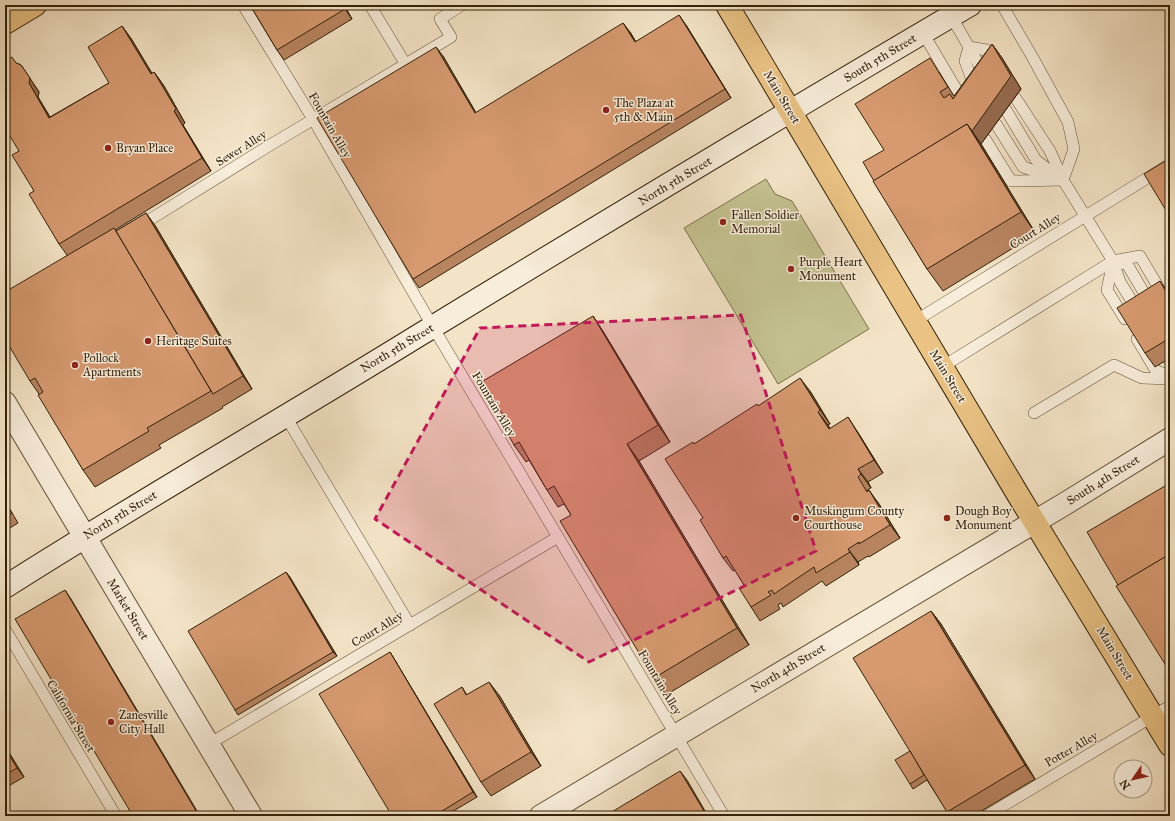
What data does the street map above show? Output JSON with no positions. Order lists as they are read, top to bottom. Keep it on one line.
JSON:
{"streets":{"main road":["Main Street"],"street":["South 5th Street","North 5th Street","South 4th Street","Market Street","North 4th Street"],"lane":["Fountain Alley","Sewer Alley","Court Alley","California Street","Potter Alley"]},"crossings":[["South 5th Street","Main Street"],["South 5th Street","North 5th Street"],["Main Street","North 5th Street"],["Main Street","Court Alley"],["Main Street","South 4th Street"],["Main Street","North 4th Street"],["Main Street","Potter Alley"],["Fountain Alley","Sewer Alley"],["Fountain Alley","North 5th Street"],["Fountain Alley","Court Alley"],["Fountain Alley","North 4th Street"],["North 5th Street","Market Street"],["Court Alley","Market Street"],["South 4th Street","North 4th Street"]],"places":["The Plaza at 5th & Main","Bryan Place","Fallen Soldier Memorial","Purple Heart Monument","Heritage Suites","Pollock Apartments","Muskingum County Courthouse","Dough Boy Monument","Zanesville City Hall"],"north":"bottom left"}
